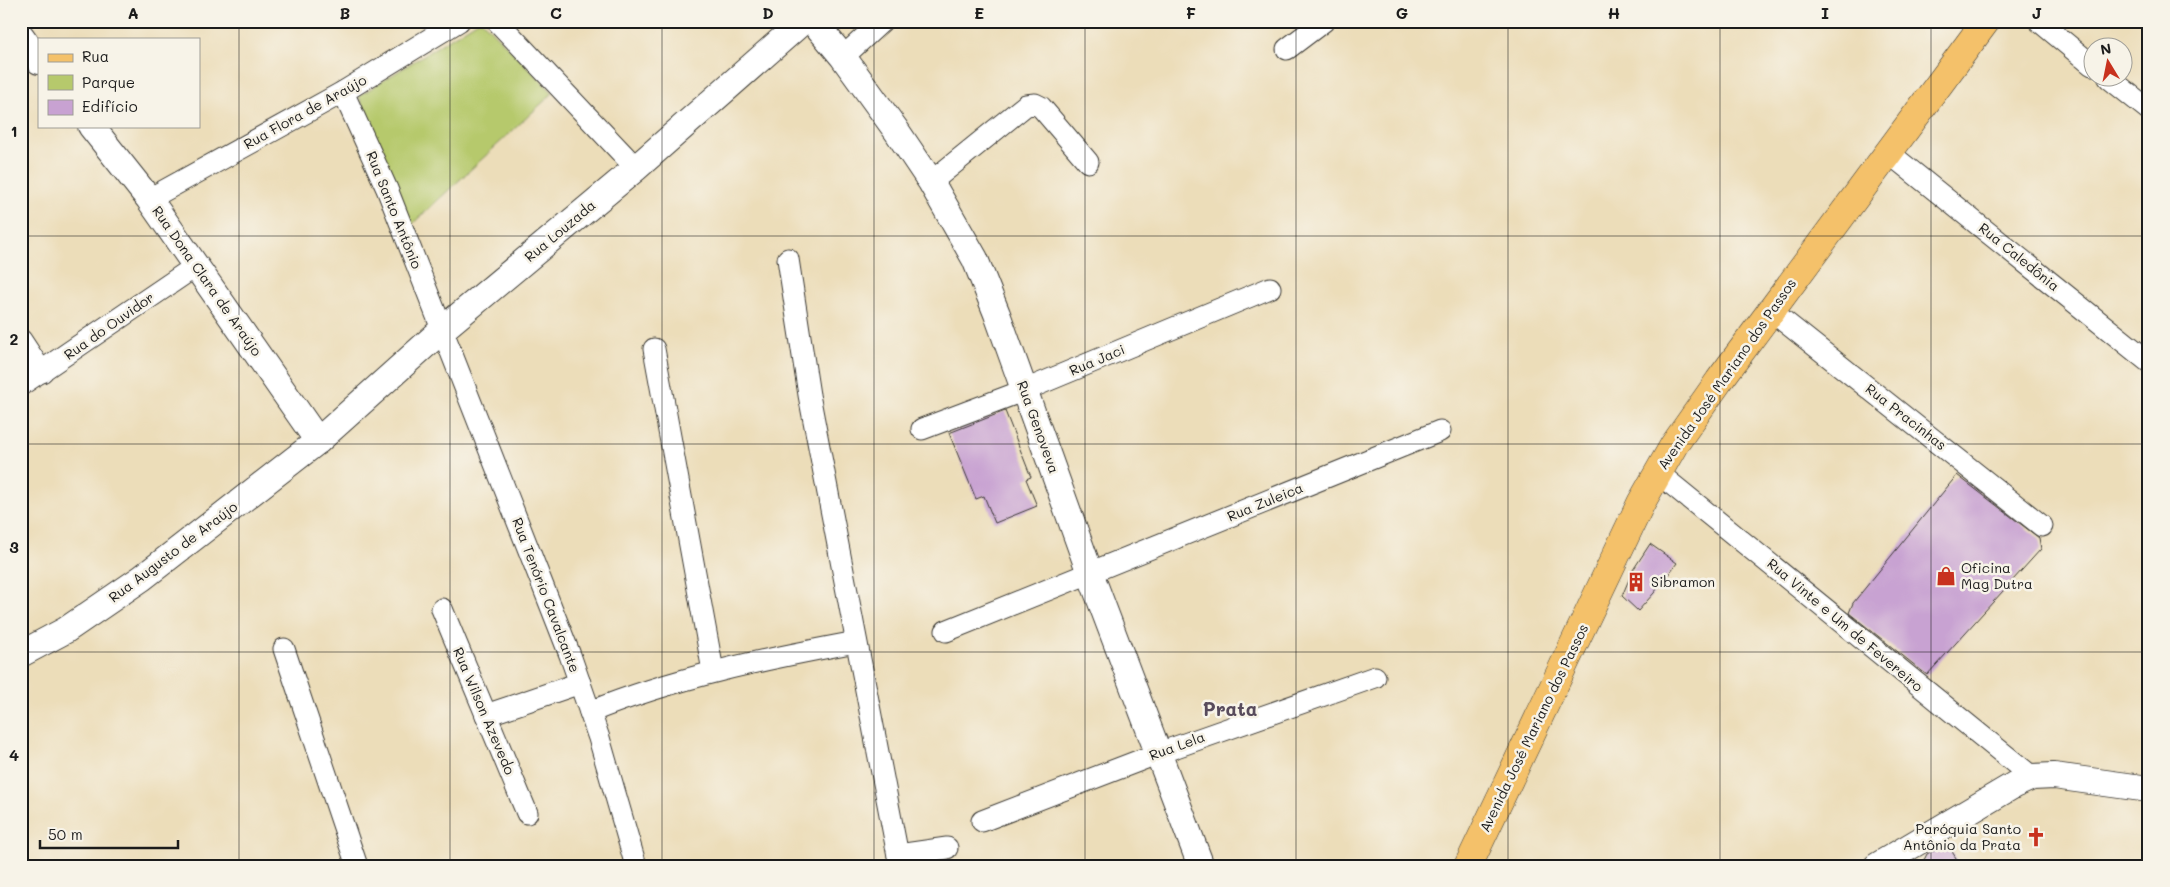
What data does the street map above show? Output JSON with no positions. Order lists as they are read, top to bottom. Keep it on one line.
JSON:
{"streets":{"main road":["Avenida José Mariano dos Passos"],"street":["Rua Flora de Araújo","Rua Santo Antônio","Rua Louzada","Rua Caledônia","Rua Dona Clara de Araújo","Rua do Ouvidor","Rua Jaci","Rua Pracinhas","Rua Genoveva","Rua Zuleica","Rua Augusto de Araújo","Rua Tenório Cavalcante","Rua Vinte e Um de Fevereiro","Rua Wilson Azevedo","Rua Lela"]},"crossings":[["Rua Flora de Araújo","Rua Santo Antônio"],["Rua Flora de Araújo","Rua Dona Clara de Araújo"],["Rua Santo Antônio","Rua Louzada"],["Rua Santo Antônio","Rua Tenório Cavalcante"],["Rua Louzada","Rua Dona Clara de Araújo"],["Rua Louzada","Rua Augusto de Araújo"],["Rua Louzada","Rua Tenório Cavalcante"],["Rua Caledônia","Avenida José Mariano dos Passos"],["Rua Dona Clara de Araújo","Rua do Ouvidor"],["Rua Dona Clara de Araújo","Rua Augusto de Araújo"],["Rua Jaci","Rua Genoveva"],["Avenida José Mariano dos Passos","Rua Pracinhas"],["Avenida José Mariano dos Passos","Rua Vinte e Um de Fevereiro"],["Rua Genoveva","Rua Zuleica"],["Rua Genoveva","Rua Lela"]],"districts":["Prata"],"places":{"shop":["Oficina Mag Dutra"],"building":["Sibramon"],"church":["Paróquia Santo Antônio da Prata"]},"legend":["Rua","Parque","Edifício"],"scale_bar":"50 m","north":"top","grid":{"columns":["A","B","C","D","E","F","G","H","I","J"],"rows":["1","2","3","4"]}}
